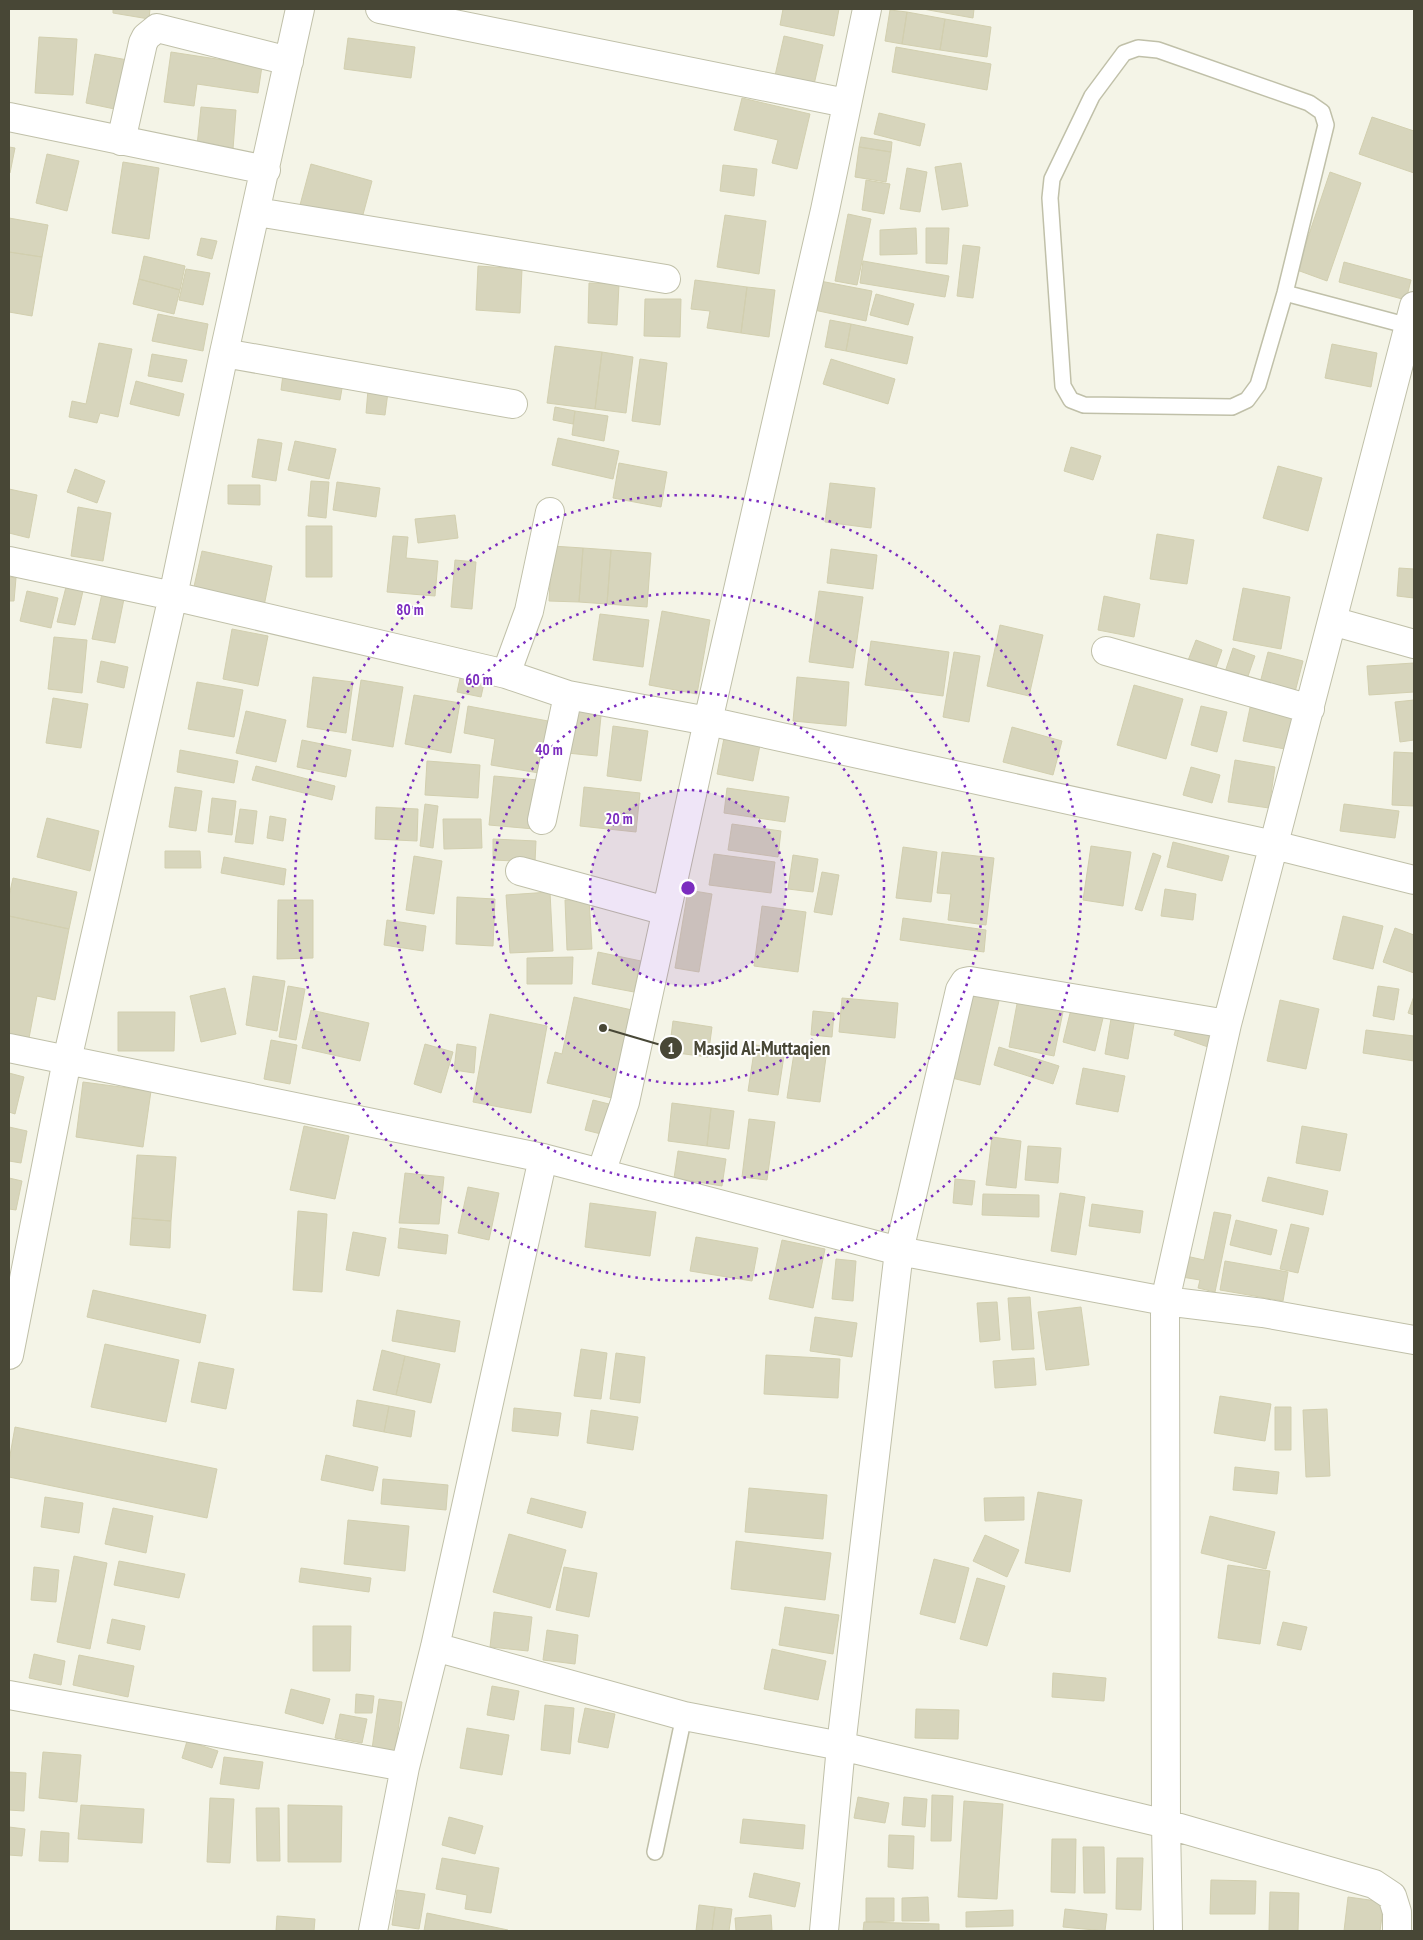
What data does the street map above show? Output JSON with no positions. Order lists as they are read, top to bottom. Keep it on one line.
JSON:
{"places":["Masjid Al-Muttaqien"],"rings":["80 m","60 m","40 m","20 m"]}
